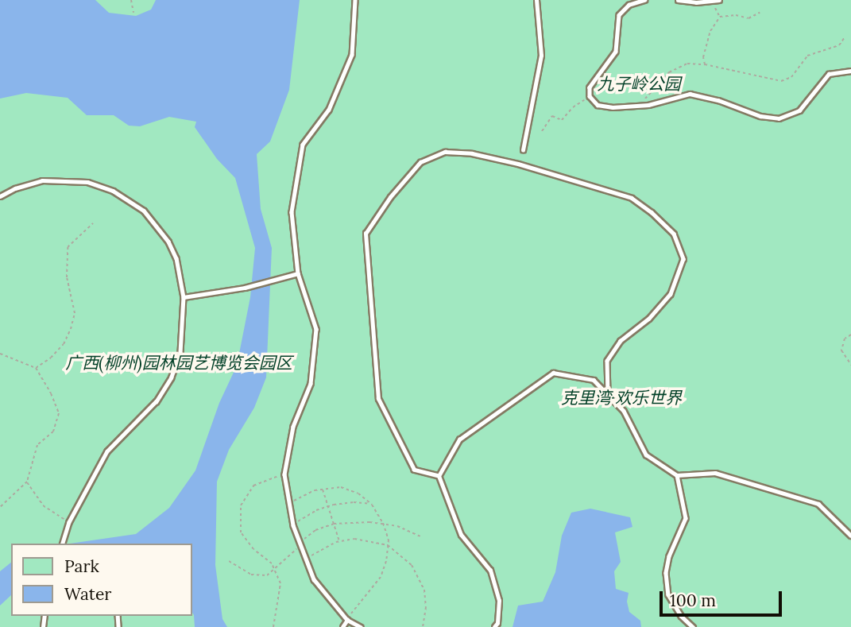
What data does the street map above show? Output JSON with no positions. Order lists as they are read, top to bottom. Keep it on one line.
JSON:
{"parks":["九子岭公园","广西(柳州)园林园艺博览会园区","克里湾·欢乐世界"],"legend":["Park","Water"],"scale_bar":"100 m"}
